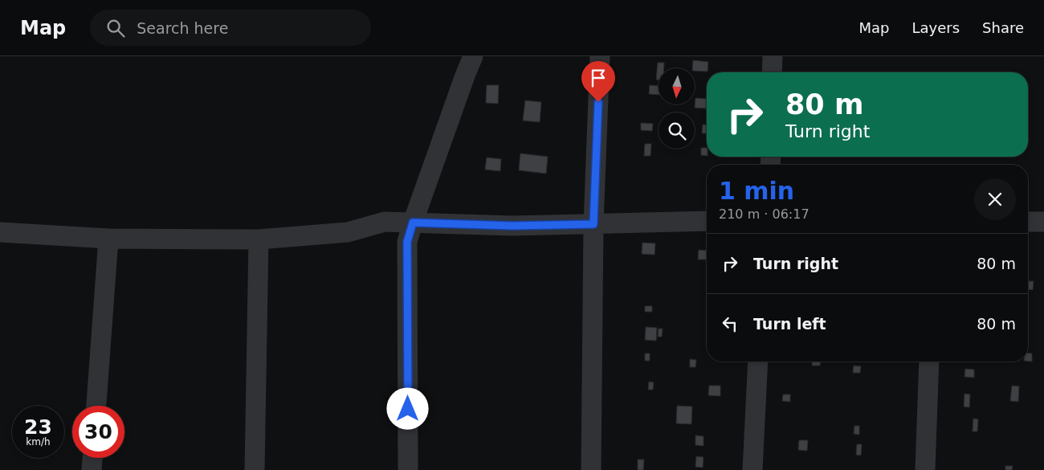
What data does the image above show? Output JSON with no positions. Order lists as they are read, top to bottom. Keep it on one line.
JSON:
{"north":"bottom","page":{"header":"Map","search":"Search here","nav":["Map","Layers","Share"],"turn":["80 m","Turn right"],"heading":["1 min","210 m · 06:17"],"list":[{"name":"Turn right","value":"80 m"},{"name":"Turn left","value":"80 m"}],"speed":"23 km/h","limit":"30"}}
